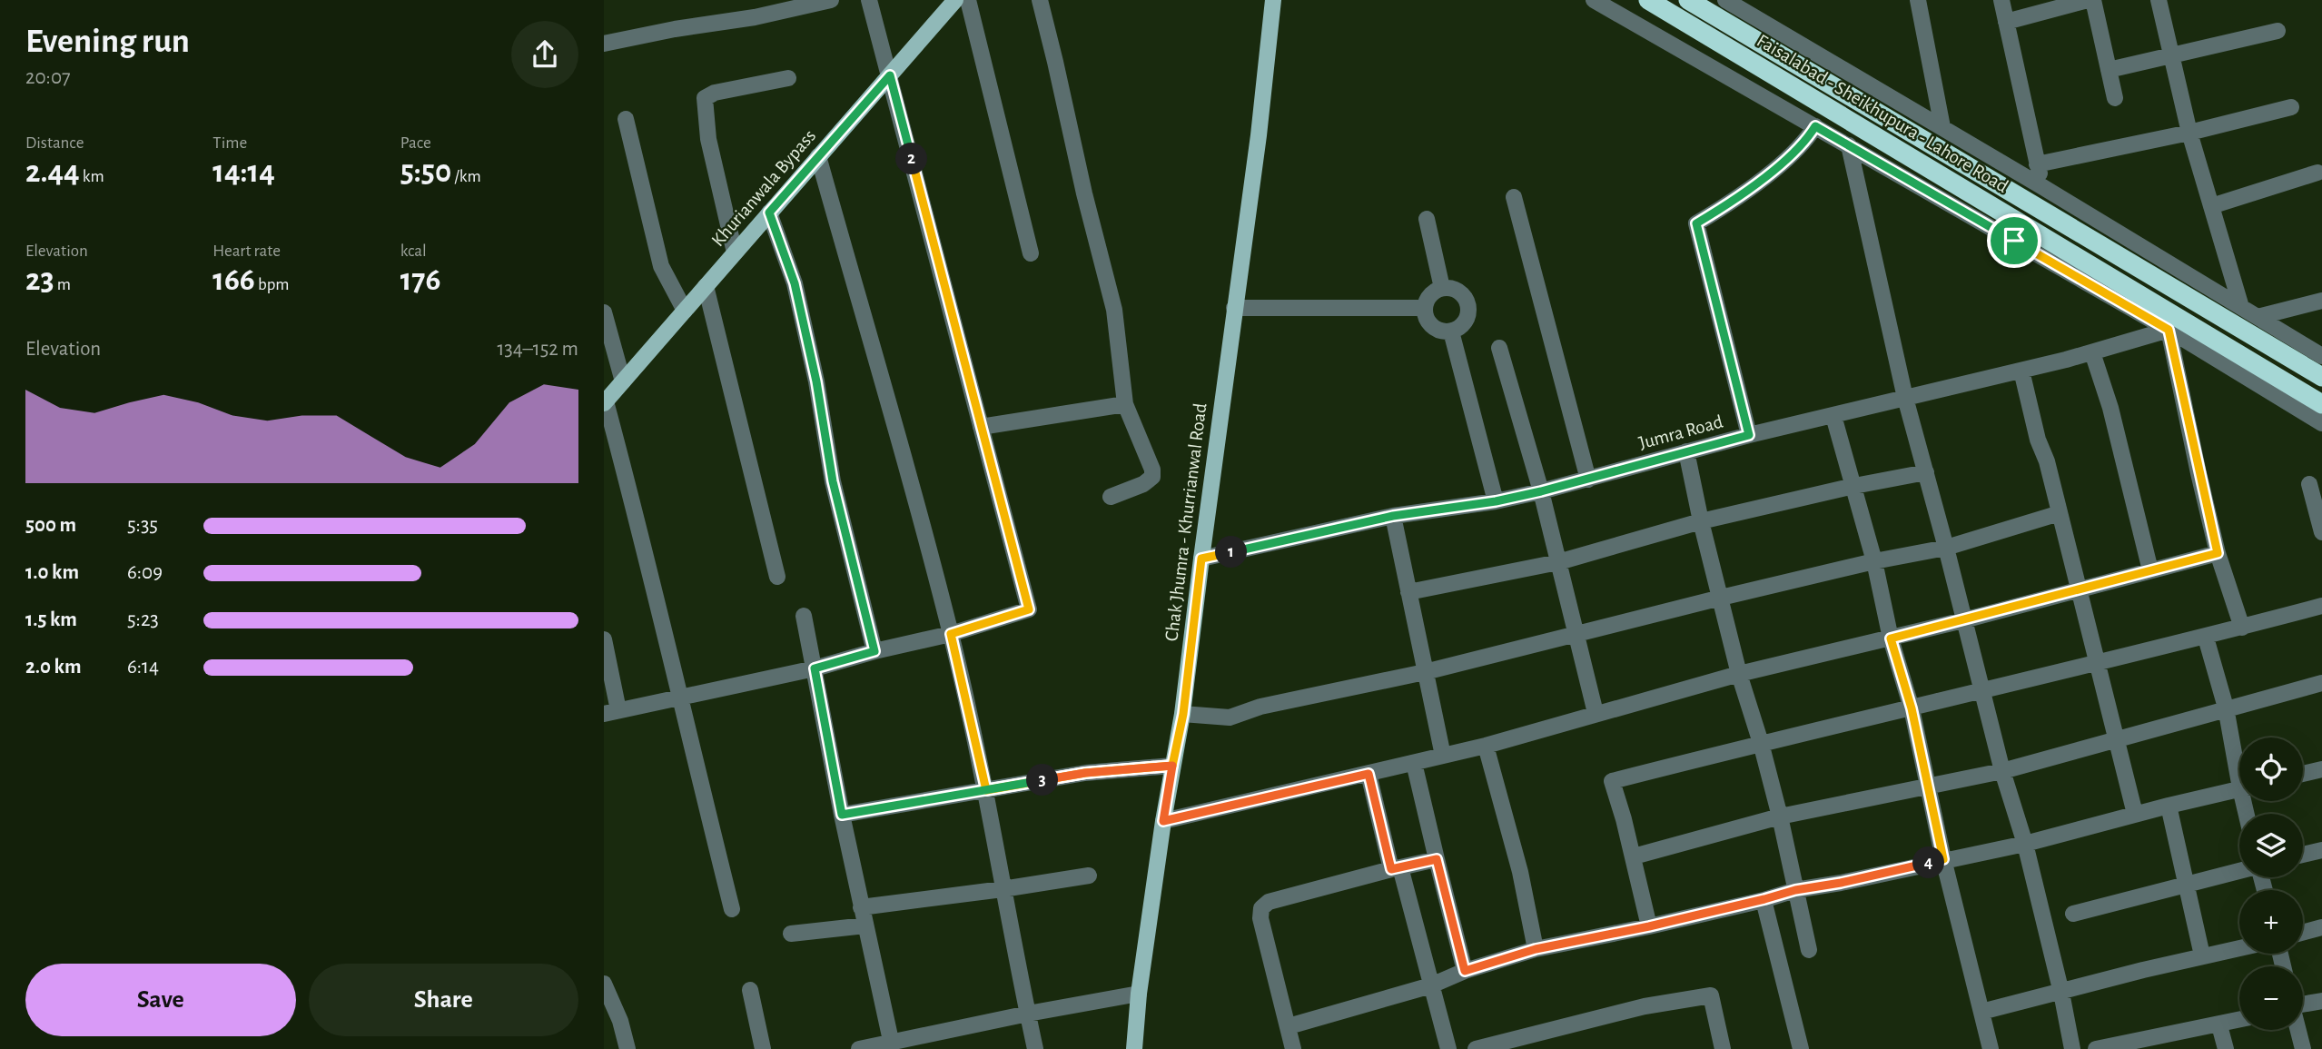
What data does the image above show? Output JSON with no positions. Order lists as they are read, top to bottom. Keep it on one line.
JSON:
{"streets":{"highway":["Faisalabad - Sheikhupura - Lahore Road"],"main road":["Khurianwala Bypass","Chak Jhumra - Khurrianwal Road"],"street":["Jumra Road"]},"crossings":[["Jumra Road","Chak Jhumra - Khurrianwal Road"]],"page":{"heading":["Evening run","20:07"],"stats":[["Distance","2.44 km"],["Time","14:14"],["Pace","5:50 /km"],["Elevation","23 m"],["Heart rate","166 bpm"],["kcal","176"]],"pins":["2","1","3","4"],"chart":["Elevation","134–152 m"],"list":[{"name":"500 m","note":"5:35"},{"name":"1.0 km","note":"6:09"},{"name":"1.5 km","note":"5:23"},{"name":"2.0 km","note":"6:14"}],"map_buttons":["+","−"],"buttons":["Save","Share"]}}
